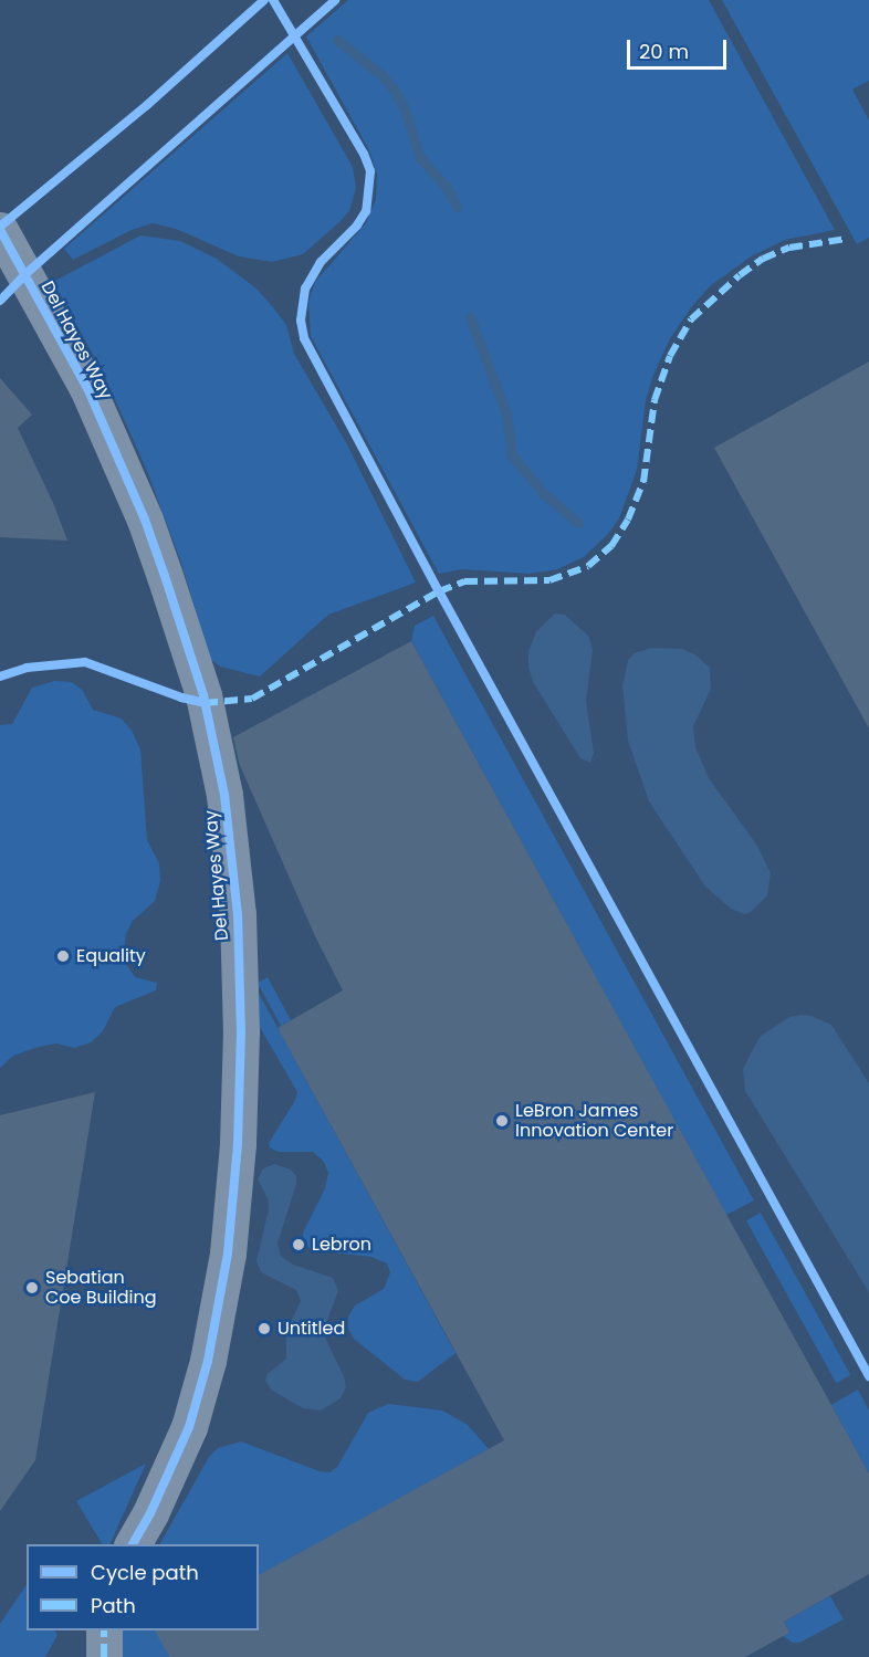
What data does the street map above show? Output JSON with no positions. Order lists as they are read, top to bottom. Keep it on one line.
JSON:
{"streets":{"street":["Del Hayes Way"]},"places":["Equality","LeBron James Innovation Center","Lebron","Sebatian Coe Building","Untitled"],"legend":["Cycle path","Path"],"scale_bar":"20 m"}
